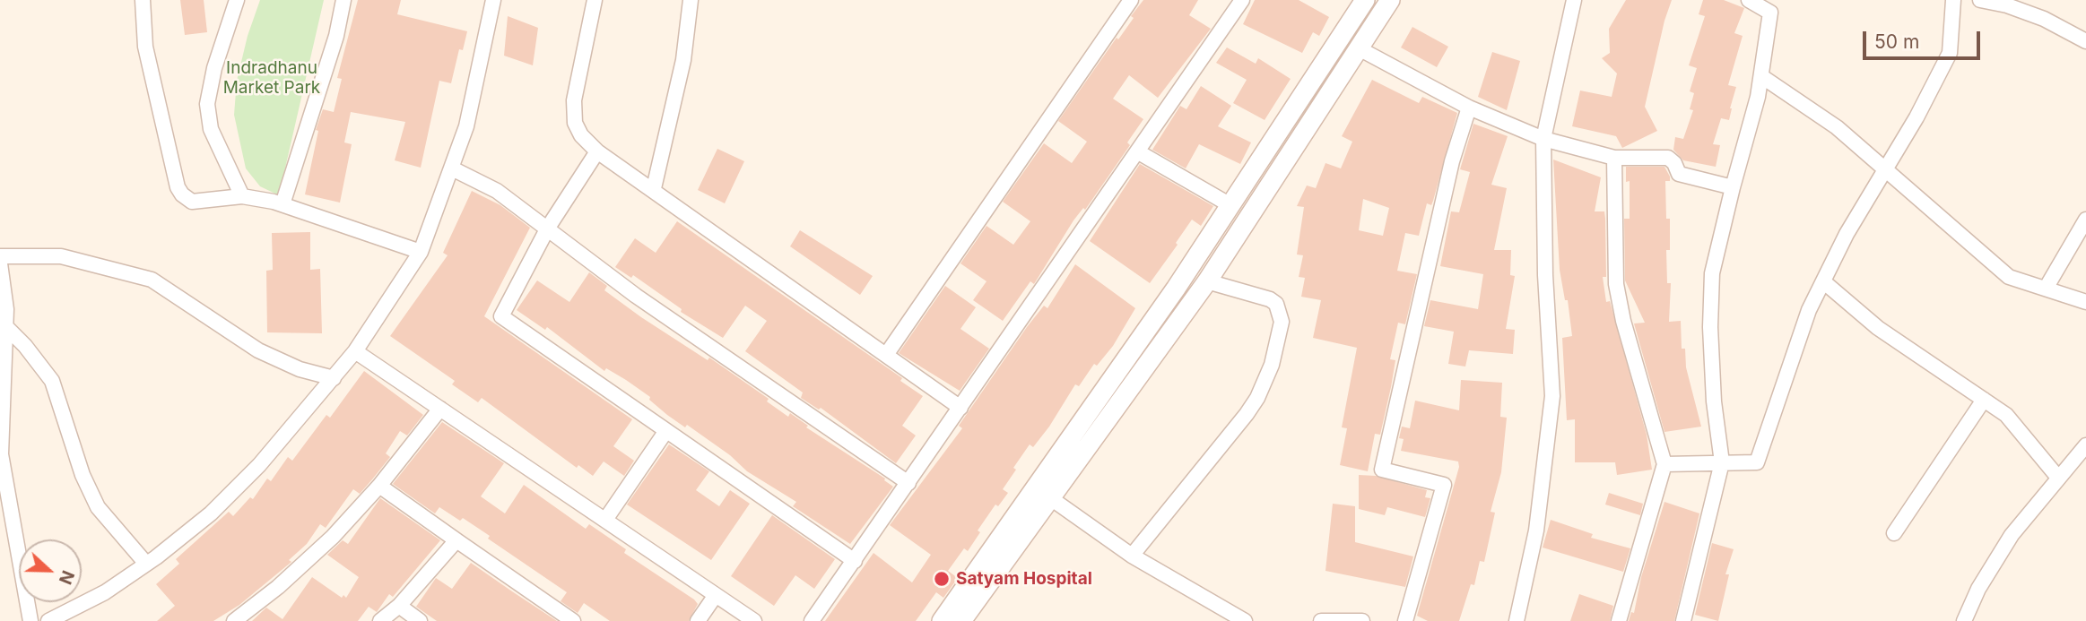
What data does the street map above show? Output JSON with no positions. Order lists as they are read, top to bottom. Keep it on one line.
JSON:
{"parks":["Indradhanu Market Park"],"places":["Satyam Hospital"],"scale_bar":"50 m","north":"right"}
